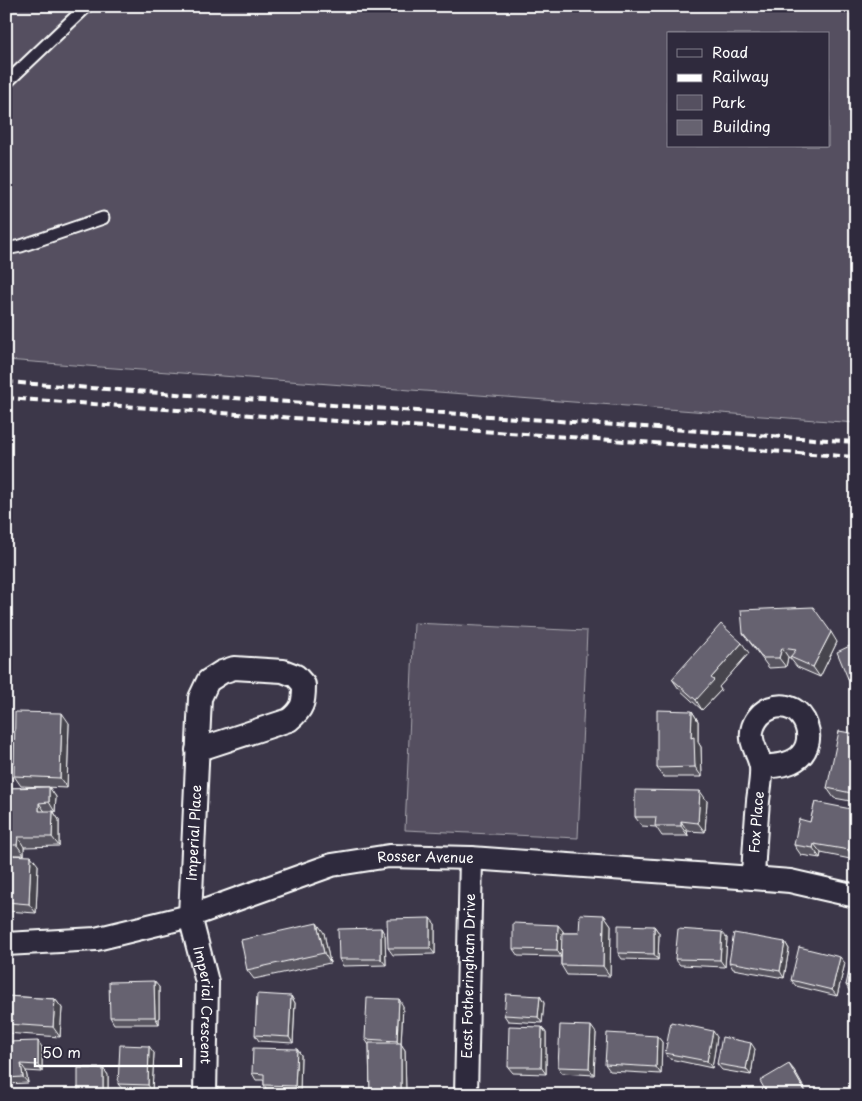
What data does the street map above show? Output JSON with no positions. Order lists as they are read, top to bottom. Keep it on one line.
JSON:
{"streets":{"street":["Fox Place","Imperial Place","Rosser Avenue","East Fotheringham Drive","Imperial Crescent"]},"crossings":[["Fox Place","Rosser Avenue"],["Imperial Place","Rosser Avenue"],["Imperial Place","Imperial Crescent"],["Rosser Avenue","East Fotheringham Drive"],["Rosser Avenue","Imperial Crescent"]],"legend":["Road","Railway","Park","Building"],"scale_bar":"50 m"}
